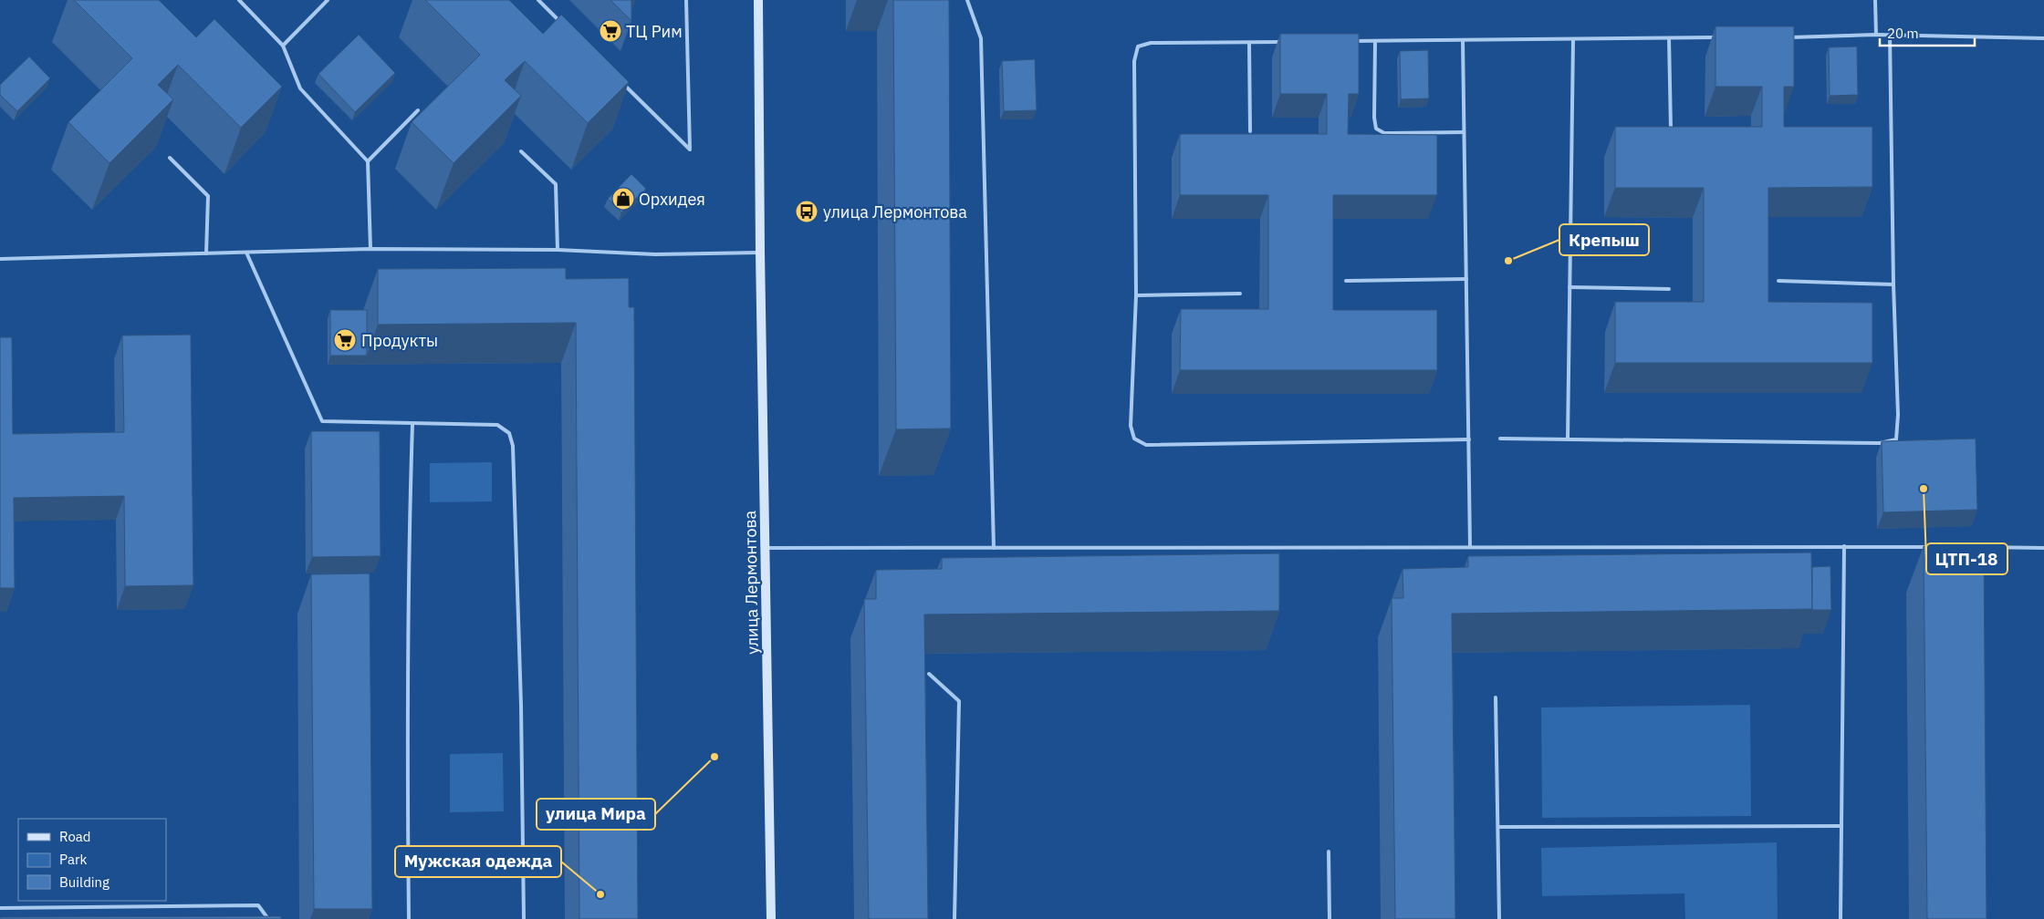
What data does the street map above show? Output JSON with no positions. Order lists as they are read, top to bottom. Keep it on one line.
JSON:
{"streets":{"street":["улица Лермонтова"]},"places":{"supermarket":["ТЦ Рим","Продукты"],"shop":["Орхидея"],"bus stop":["улица Лермонтова"],"other":["Крепыш","ЦТП-18","улица Мира","Мужская одежда"]},"legend":["Road","Park","Building"],"scale_bar":"20 m"}
